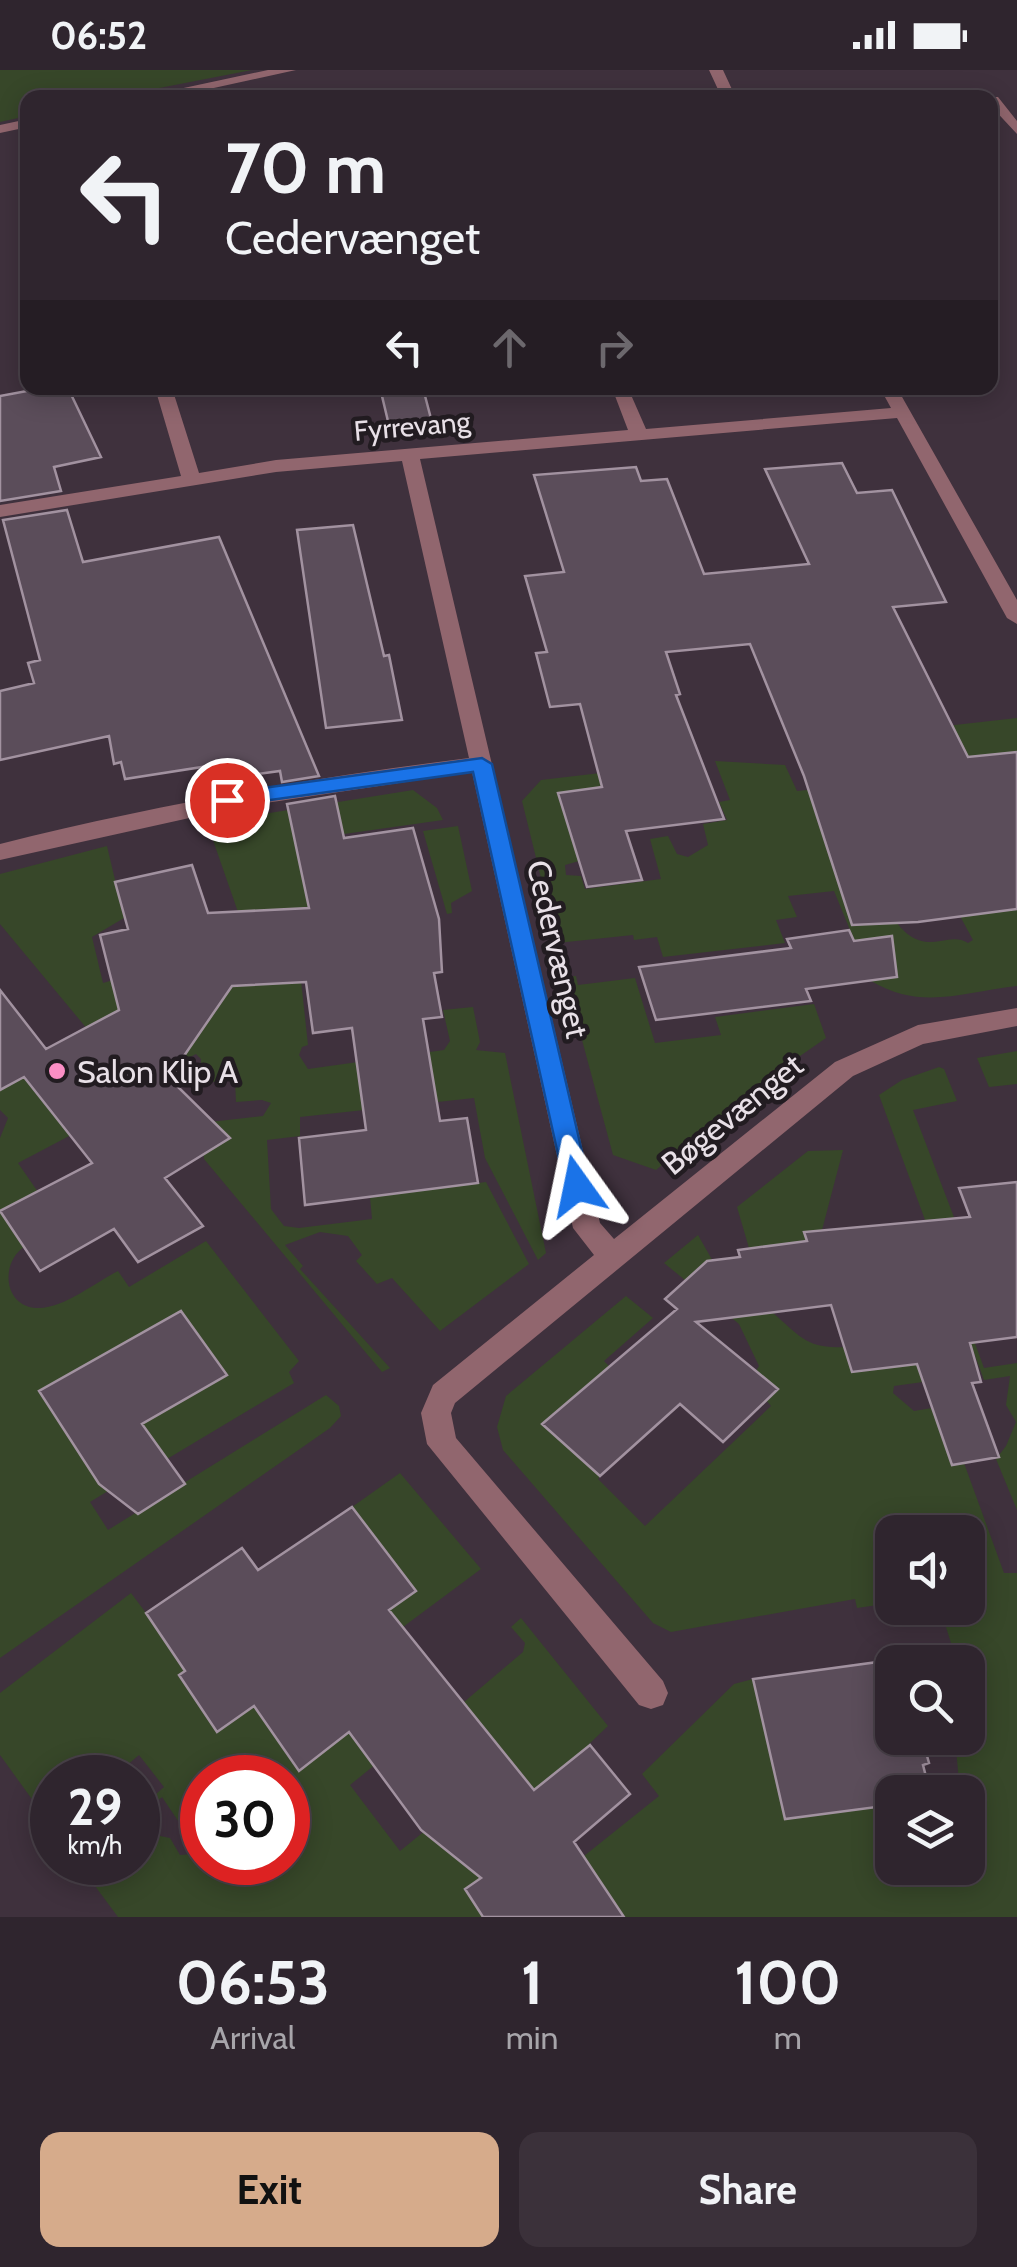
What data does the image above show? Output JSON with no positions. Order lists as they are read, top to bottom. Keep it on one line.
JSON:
{"streets":{"street":["Fyrrevang","Cedervænget","Bøgevænget"]},"crossings":[["Fyrrevang","Cedervænget"],["Cedervænget","Bøgevænget"]],"places":["Salon Klip A"],"page":{"status":"06:52","turn":["70 m","Cedervænget"],"speed":"29 km/h","limit":"30","eta":["06:53","Arrival","1","min","100","m"],"buttons":["Exit","Share"]}}
